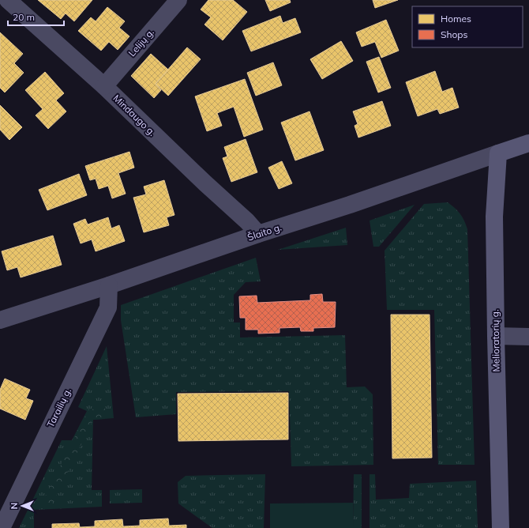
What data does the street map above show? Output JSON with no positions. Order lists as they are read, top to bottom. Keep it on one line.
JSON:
{"streets":{"main road":["Šlaito g.","Melioratorių g."],"street":["Lelijų g.","Mindaugo g.","Tarailių g."]},"crossings":[["Lelijų g.","Mindaugo g."],["Mindaugo g.","Šlaito g."],["Šlaito g.","Melioratorių g."],["Šlaito g.","Tarailių g."]],"legend":["Homes","Shops"],"scale_bar":"20 m","north":"left"}
